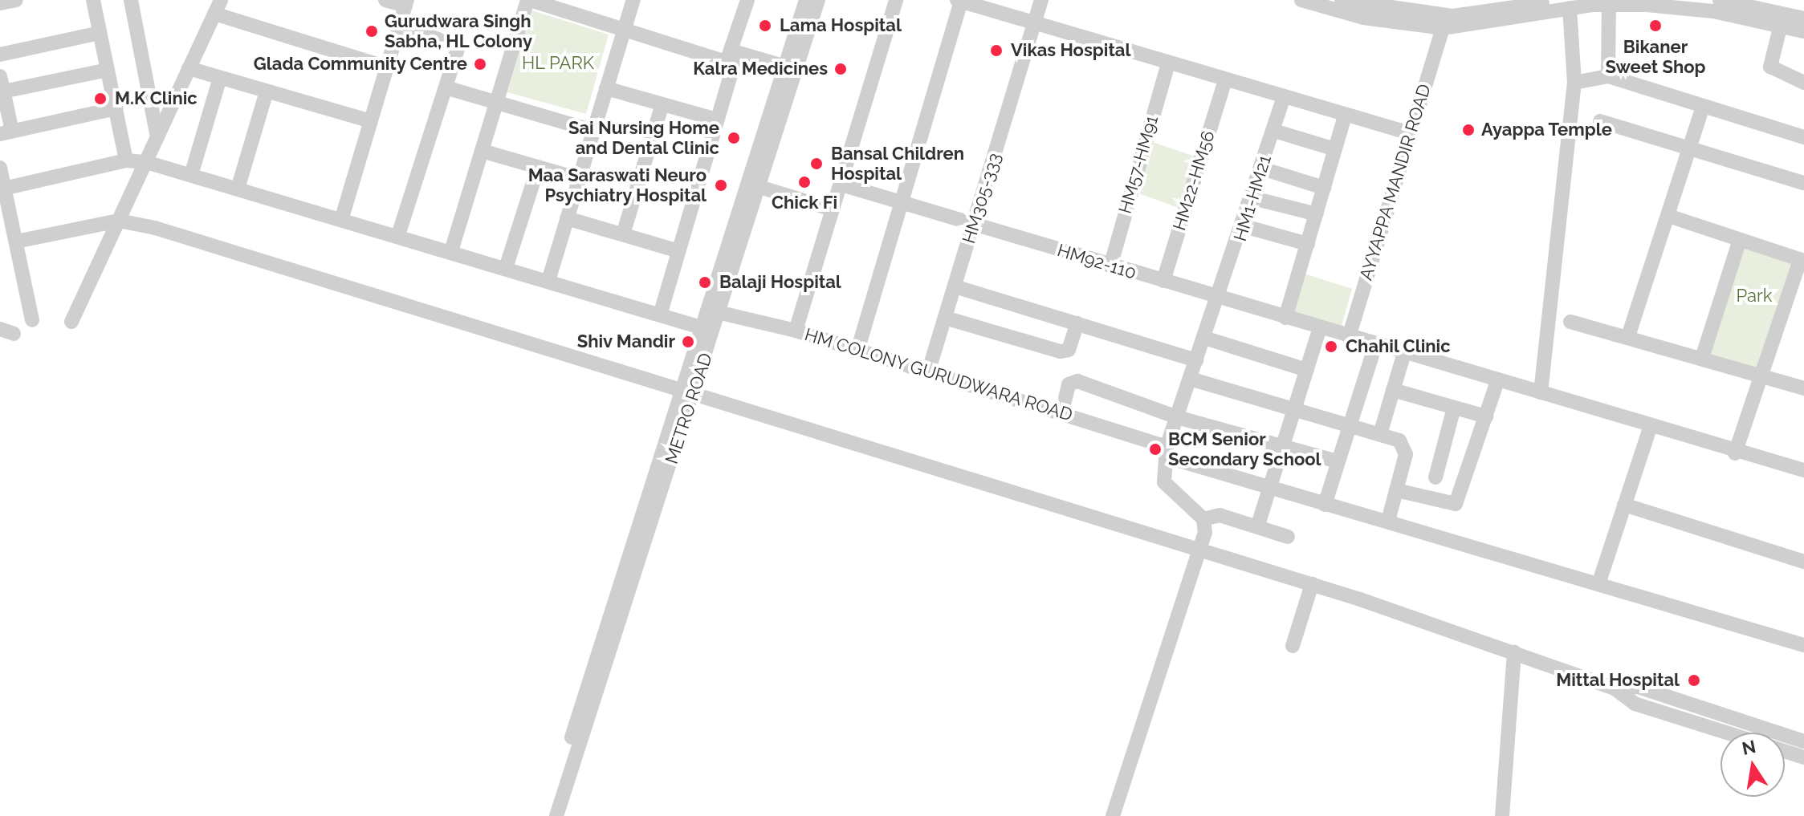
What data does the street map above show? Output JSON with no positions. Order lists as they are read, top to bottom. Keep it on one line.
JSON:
{"streets":{"street":["HM57-HM91","HM22-HM56","AYYAPPA MANDIR ROAD","HM305-333","HM1-HM21","HM92-110","HM COLONY GURUDWARA ROAD","METRO ROAD"]},"crossings":[["HM57-HM91","HM92-110"],["HM22-HM56","HM92-110"],["AYYAPPA MANDIR ROAD","HM92-110"],["HM305-333","HM92-110"],["HM305-333","HM COLONY GURUDWARA ROAD"],["HM1-HM21","HM92-110"],["HM1-HM21","HM COLONY GURUDWARA ROAD"],["HM COLONY GURUDWARA ROAD","METRO ROAD"]],"parks":["HL PARK","Park"],"places":["Lama Hospital","Bikaner Sweet Shop","Gurudwara Singh Sabha, HL Colony","Vikas Hospital","Glada Community Centre","Kalra Medicines","M.K Clinic","Ayappa Temple","Sai Nursing Home and Dental Clinic","Bansal Children Hospital","Chick Fi","Maa Saraswati Neuro Psychiatry Hospital","Balaji Hospital","Shiv Mandir","Chahil Clinic","BCM Senior Secondary School","Mittal Hospital"],"north":"top"}
